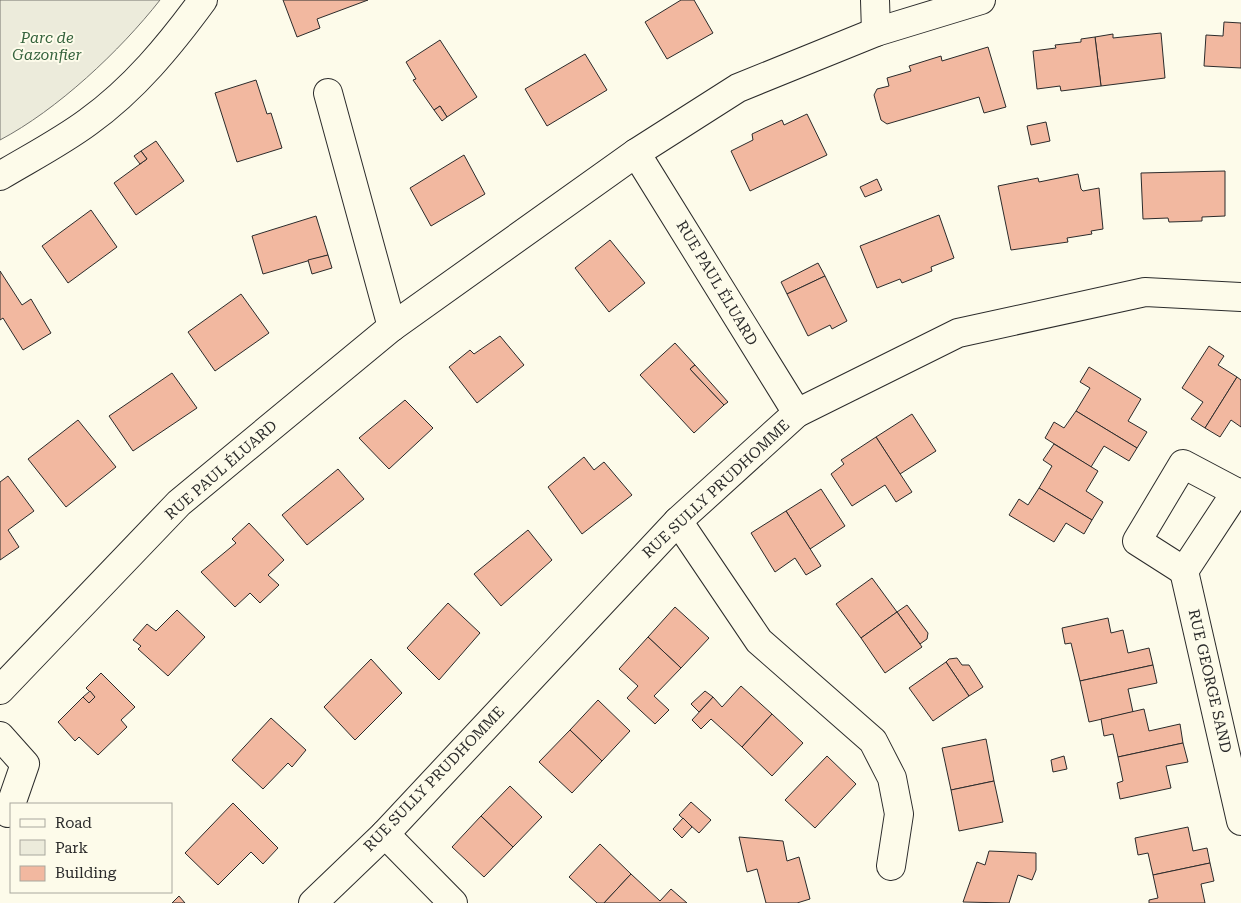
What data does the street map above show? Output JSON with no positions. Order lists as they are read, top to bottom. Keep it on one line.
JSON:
{"streets":{"street":["RUE PAUL ÉLUARD","RUE SULLY PRUDHOMME","RUE GEORGE SAND"]},"crossings":[["RUE PAUL ÉLUARD","RUE SULLY PRUDHOMME"]],"parks":["Parc de Gazonfier"],"legend":["Road","Park","Building"]}
